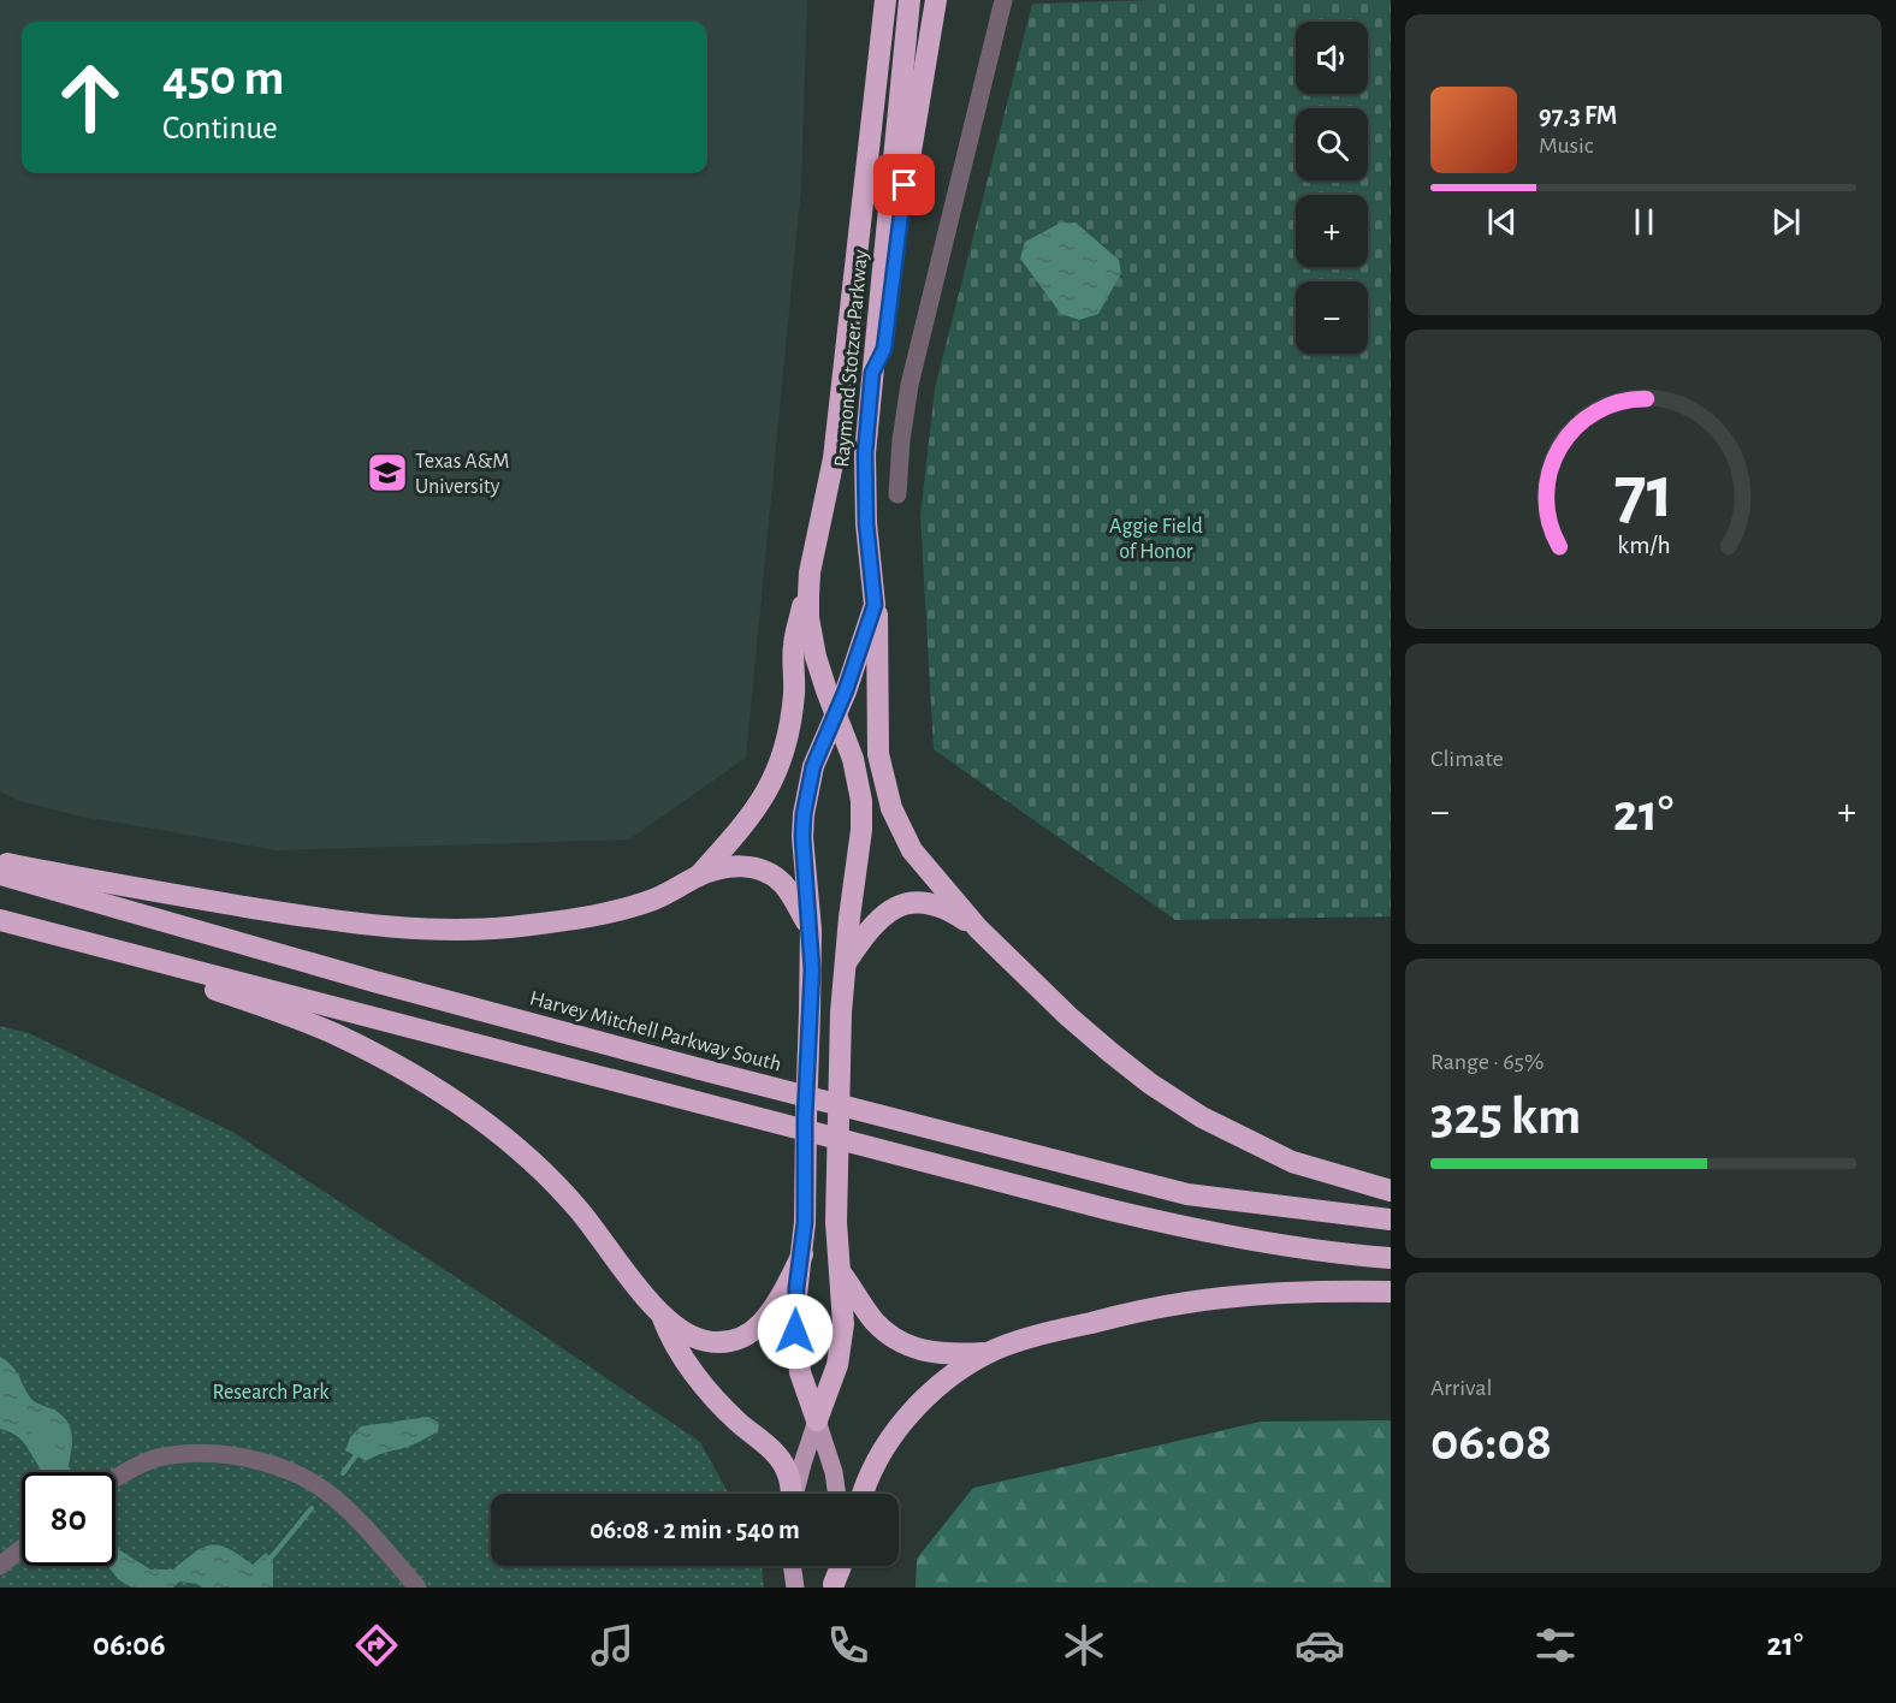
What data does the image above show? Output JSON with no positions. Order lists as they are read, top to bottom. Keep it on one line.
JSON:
{"streets":{"highway":["Raymond Stotzer Parkway","Harvey Mitchell Parkway South"]},"parks":["Aggie Field of Honor","Research Park"],"places":{"school or university":["Texas A&M University"]},"page":{"map_buttons":["+","−"],"turn":["450 m","Continue"],"song":["97.3 FM","Music"],"tile":["Climate",["Range · 65%","325 km"],["Arrival","06:08"]],"heat":["−","21°","+"],"limit":"80","trip":"06:08 · 2 min · 540 m","tabs":["06:06","21°"],"gauge":["71","km/h"]}}
